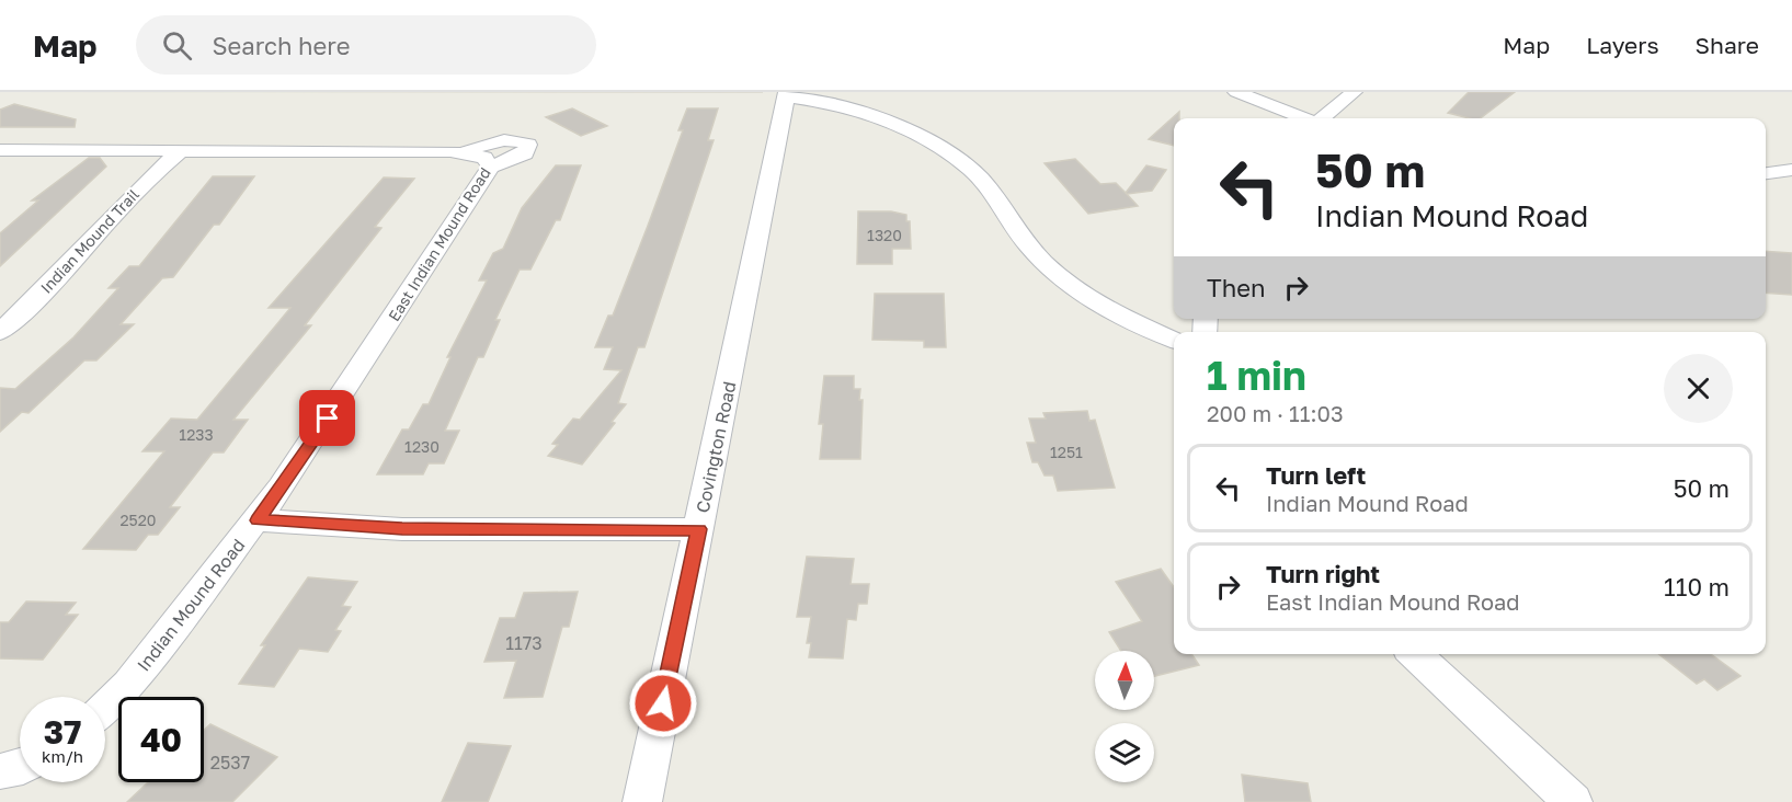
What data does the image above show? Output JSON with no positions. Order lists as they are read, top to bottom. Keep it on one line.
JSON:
{"streets":{"street":["Indian Mound Trail","East Indian Mound Road","Covington Road","Indian Mound Road"]},"crossings":[["Indian Mound Trail","East Indian Mound Road"],["East Indian Mound Road","Indian Mound Road"],["Covington Road","Indian Mound Road"]],"house_numbers":["1320","1233","1230","1251","2520","1173","2537"],"north":"top","page":{"header":"Map","search":"Search here","nav":["Map","Layers","Share"],"turn":["50 m","Indian Mound Road"],"then":"Then","heading":["1 min","200 m · 11:03"],"list":[{"name":"Turn left","note":"Indian Mound Road","value":"50 m"},{"name":"Turn right","note":"East Indian Mound Road","value":"110 m"}],"speed":"37 km/h","limit":"40"}}
